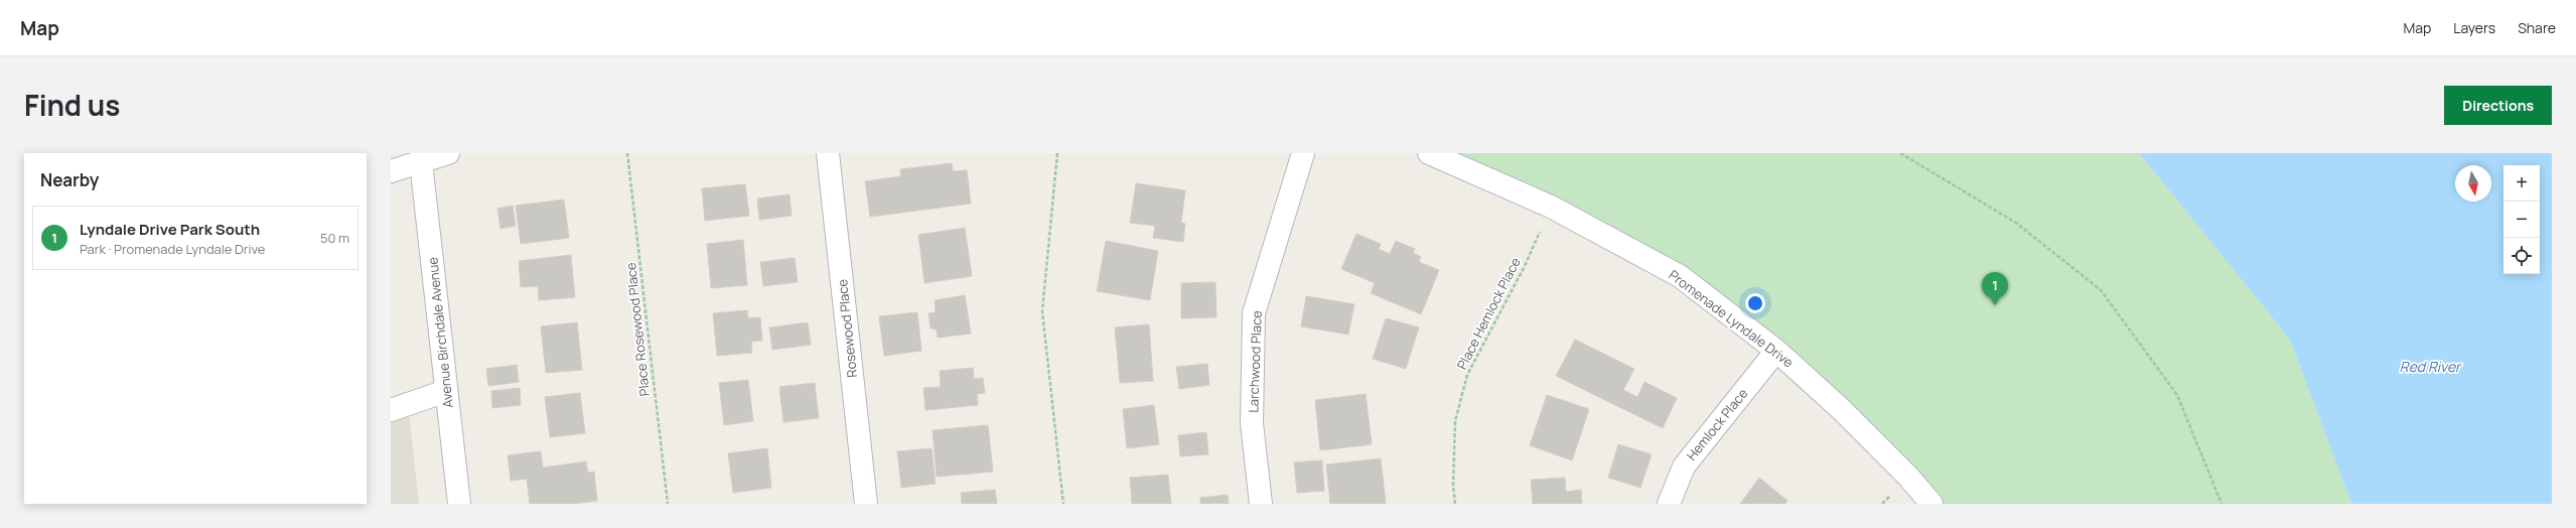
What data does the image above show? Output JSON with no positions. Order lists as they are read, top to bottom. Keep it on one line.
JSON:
{"streets":{"street":["Promenade Lyndale Drive","Rosewood Place","Avenue Birchdale Avenue","Larchwood Place","Hemlock Place"],"path":["Place Hemlock Place","Place Rosewood Place"]},"crossings":[["Place Hemlock Place","Promenade Lyndale Drive"],["Promenade Lyndale Drive","Hemlock Place"]],"water":["Red River"],"north":"bottom","page":{"header":"Map","nav":["Map","Layers","Share"],"title":"Find us","buttons":"Directions","heading":"Nearby","map_buttons":["+","−"],"list":[{"mark":"1","name":"Lyndale Drive Park South","note":"Park · Promenade Lyndale Drive","value":"50 m"}],"pins":"1"}}
